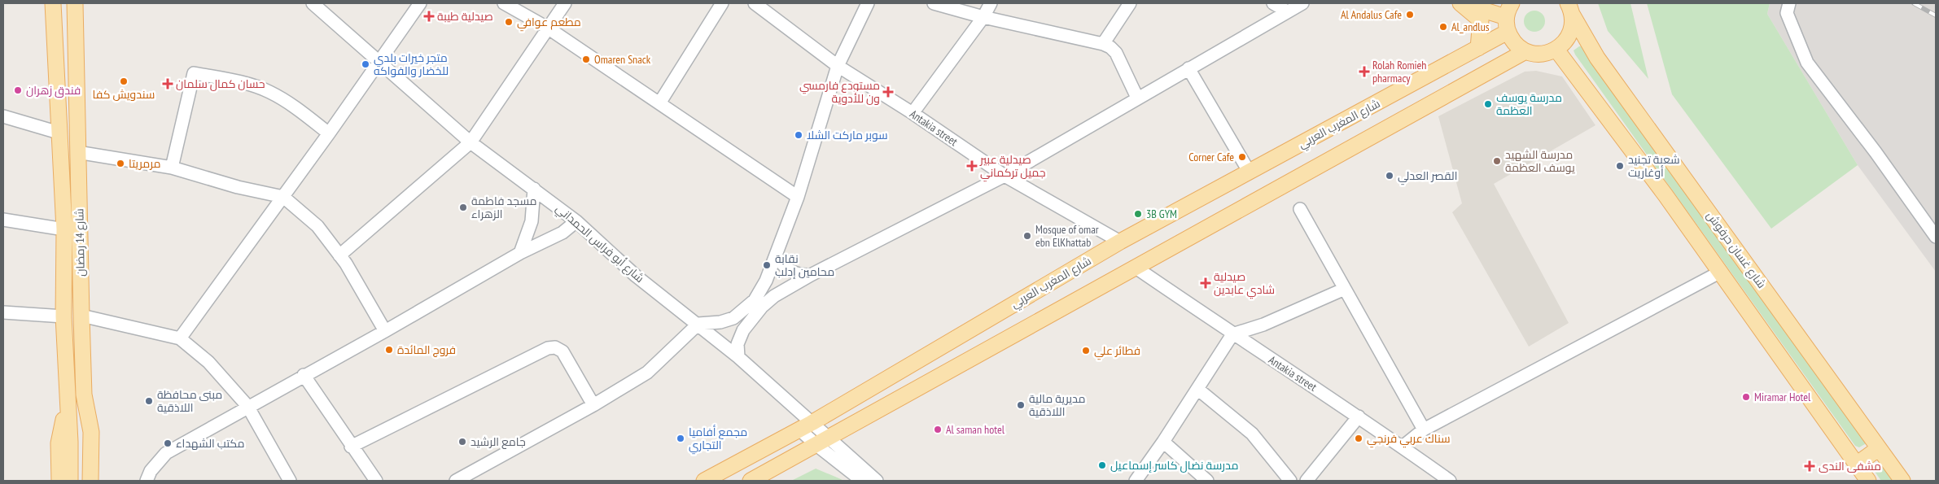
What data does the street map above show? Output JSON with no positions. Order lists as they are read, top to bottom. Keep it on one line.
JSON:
{"streets":{"main road":["شارع المغرب العربي","شارع 14 رمضان","شارع غسان حرفوش"],"street":["Antakia street","شارع أبو فراس الحمداني"]},"crossings":[["شارع المغرب العربي","Antakia street"],["شارع المغرب العربي","شارع أبو فراس الحمداني"]],"places":{"other":["Al Andalus Cafe","مطعم عوافي","Al_andlus","Omaren Snack","متجر خيرات بلدي للخضار والفواكه","سندويش كفا","فندق زهران","مدرسة يوسف العظمة","سوبر ماركت الشلا","Corner Cafe","مدرسة الشهيد يوسف العظمة","مرمريتا","شعبة تجنيد أوغاريت","القصر العدلي","مسجد فاطمة الزهراء","3B GYM","Mosque of omar ebn ElKhattab","نقابة محامين إدلب","فروج المائدة","فطائر علي","Miramar Hotel","مبنى محافظة اللاذقية","مديرية مالية اللاذقية","Al saman hotel","مجمع أفاميا التجاري","سناك عربي فرنجي","جامع الرشيد","مكتب الشهداء","مدرسة نضال كاسر إسماعيل"],"health":["صيدلية طيبة","Rolah Romieh pharmacy","حسان كمال سلمان","مستودع فارمسي ون للأدوية","صيدلية عبير جميل تركماني","صيدلية شادي عابدين","مشفى الندى"]}}
